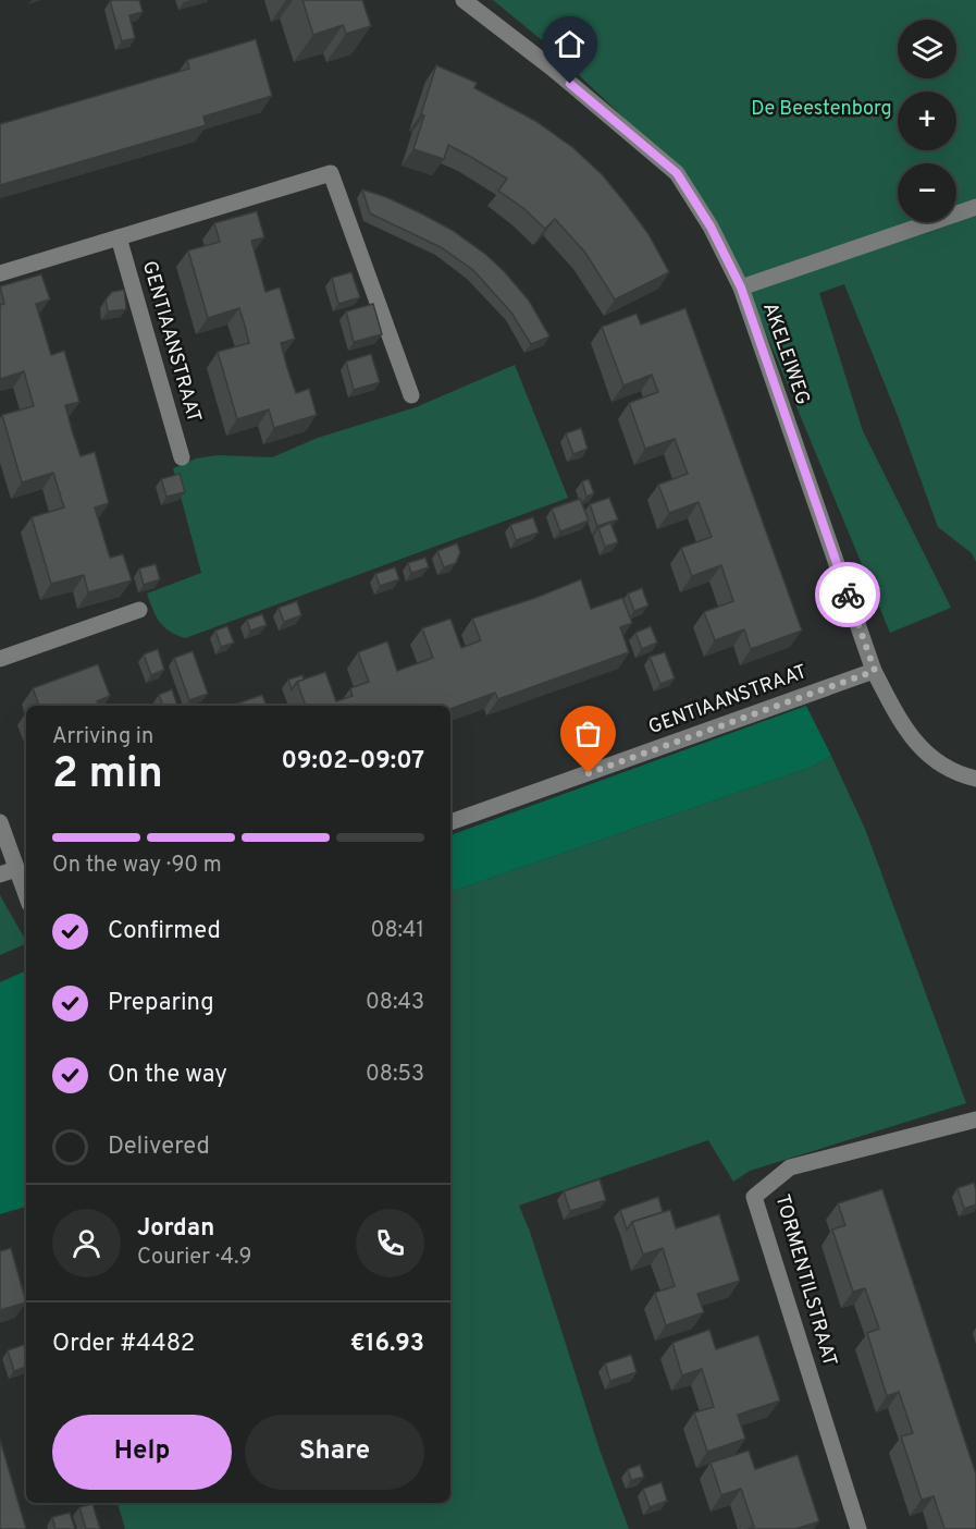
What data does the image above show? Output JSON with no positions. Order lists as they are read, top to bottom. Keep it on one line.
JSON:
{"streets":{"street":["GENTIAANSTRAAT","AKELEIWEG","TORMENTILSTRAAT"]},"crossings":[["GENTIAANSTRAAT","AKELEIWEG"]],"parks":["De Beestenborg"],"page":{"map_buttons":["+","−"],"heading":["2 min","Arriving in","09:02–09:07"],"panel":["Jordan","Courier · 4.9","Order #4482","€16.93"],"bar":"On the way · 90 m","list":[["Confirmed","08:41"],["Preparing","08:43"],["On the way","08:53"],"Delivered"],"buttons":["Help","Share"]}}
